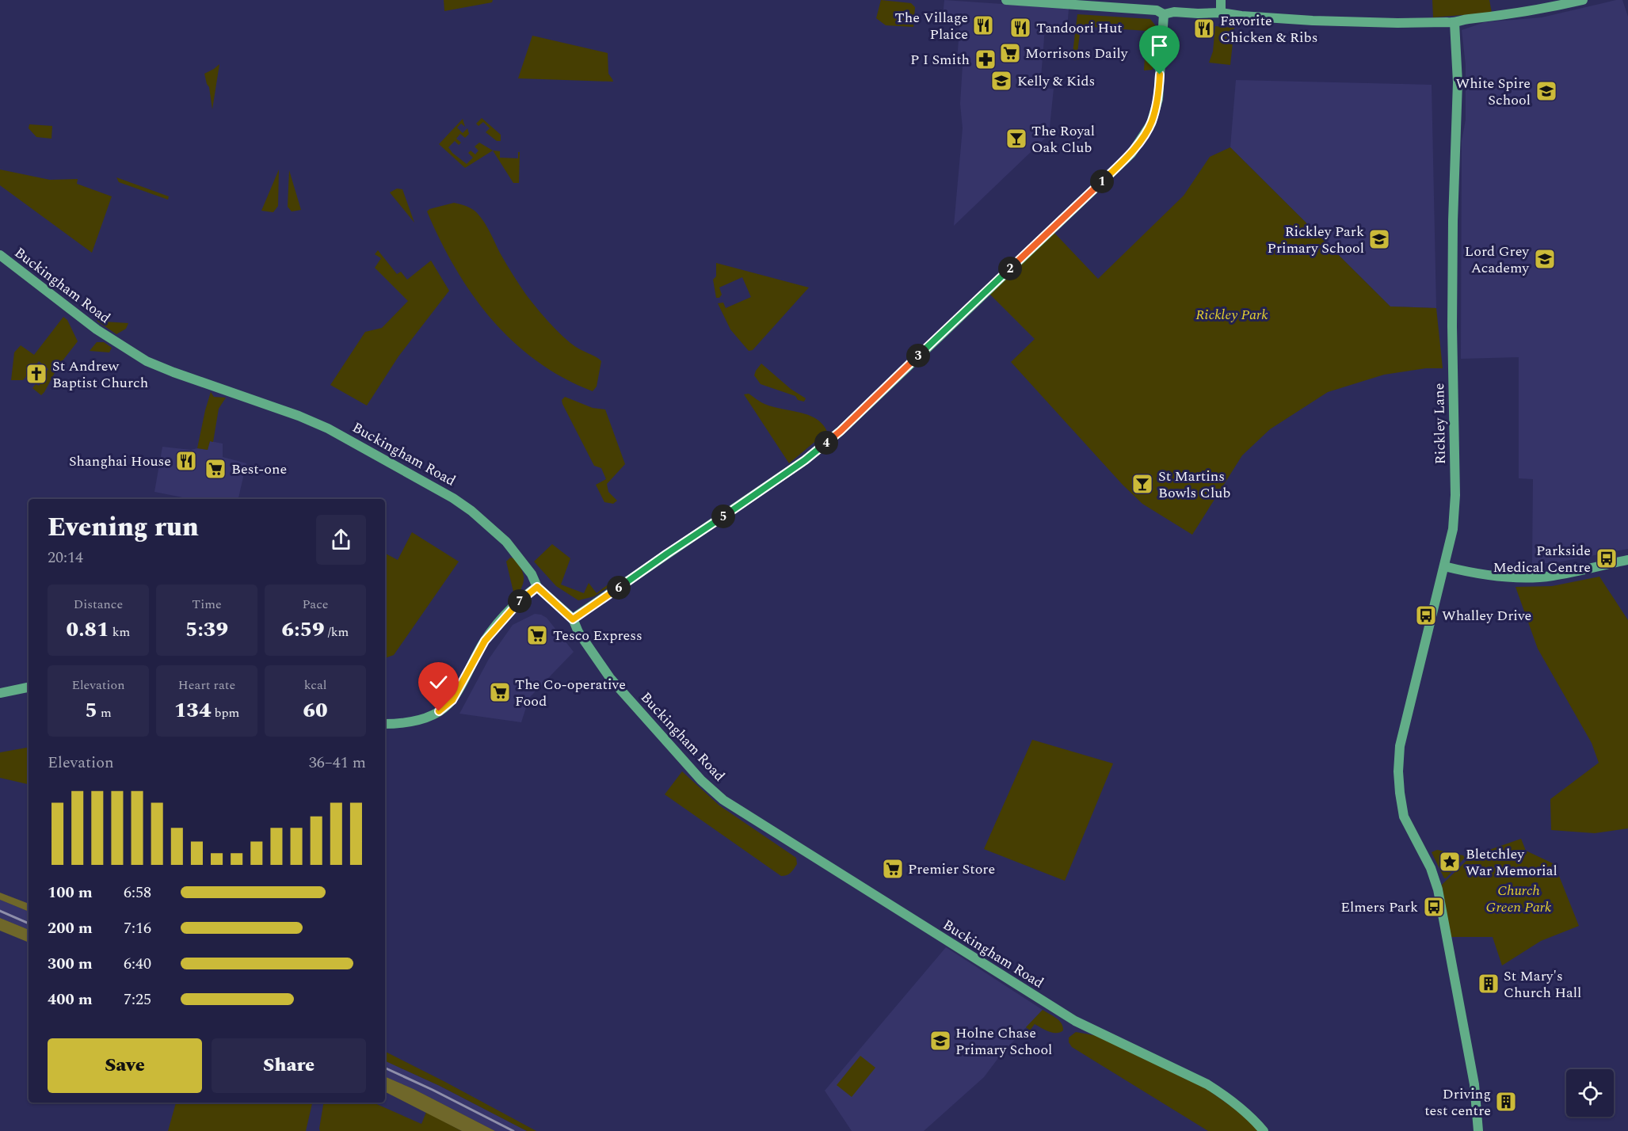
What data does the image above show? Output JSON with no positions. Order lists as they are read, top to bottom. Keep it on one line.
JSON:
{"streets":{"street":["Buckingham Road","Rickley Lane"]},"parks":["Rickley Park","Church Green Park"],"places":{"restaurant":["The Village Plaice","Tandoori Hut","Favorite Chicken & Ribs","Shanghai House"],"supermarket":["Morrisons Daily","Best-one","Tesco Express","The Co-operative Food","Premier Store"],"pharmacy":["P I Smith"],"school or university":["Kelly & Kids","White Spire School","Rickley Park Primary School","Lord Grey Academy","Holne Chase Primary School"],"bar":["The Royal Oak Club","St Martins Bowls Club"],"church":["St Andrew Baptist Church"],"bus stop":["Parkside Medical Centre","Whalley Drive","Elmers Park"],"place":["Bletchley War Memorial"],"building":["St Mary's Church Hall","Driving test centre"]},"page":{"pins":["1","2","3","4","5","6","7"],"heading":["Evening run","20:14"],"stats":[["Distance","0.81 km"],["Time","5:39"],["Pace","6:59 /km"],["Elevation","5 m"],["Heart rate","134 bpm"],["kcal","60"]],"chart":["Elevation","36–41 m"],"list":[{"name":"100 m","note":"6:58"},{"name":"200 m","note":"7:16"},{"name":"300 m","note":"6:40"},{"name":"400 m","note":"7:25"}],"buttons":["Save","Share"]}}
